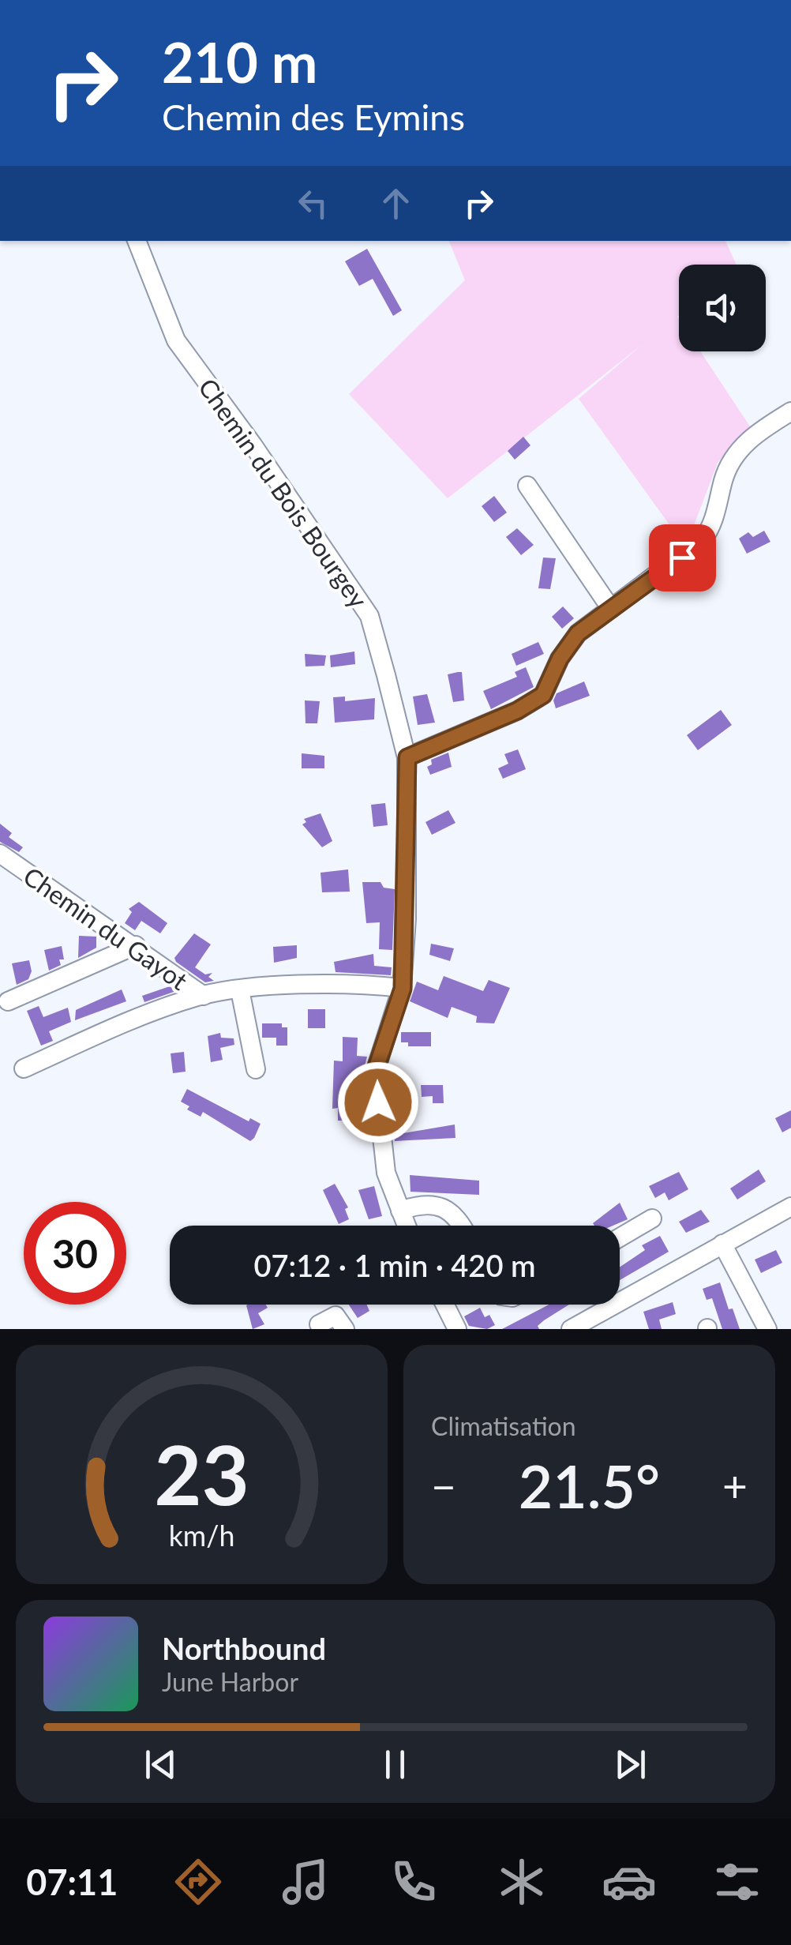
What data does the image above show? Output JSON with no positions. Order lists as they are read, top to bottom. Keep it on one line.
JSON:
{"streets":{"street":["Chemin du Bois Bourgey","Chemin du Gayot"]},"crossings":[["Chemin du Bois Bourgey","Chemin du Gayot"]],"page":{"turn":["210 m","Chemin des Eymins"],"limit":"30","trip":"07:12 · 1 min · 420 m","tile":"Climatisation","heat":["−","21.5°","+"],"song":["Northbound","June Harbor"],"tabs":"07:11","gauge":["23","km/h"]}}
